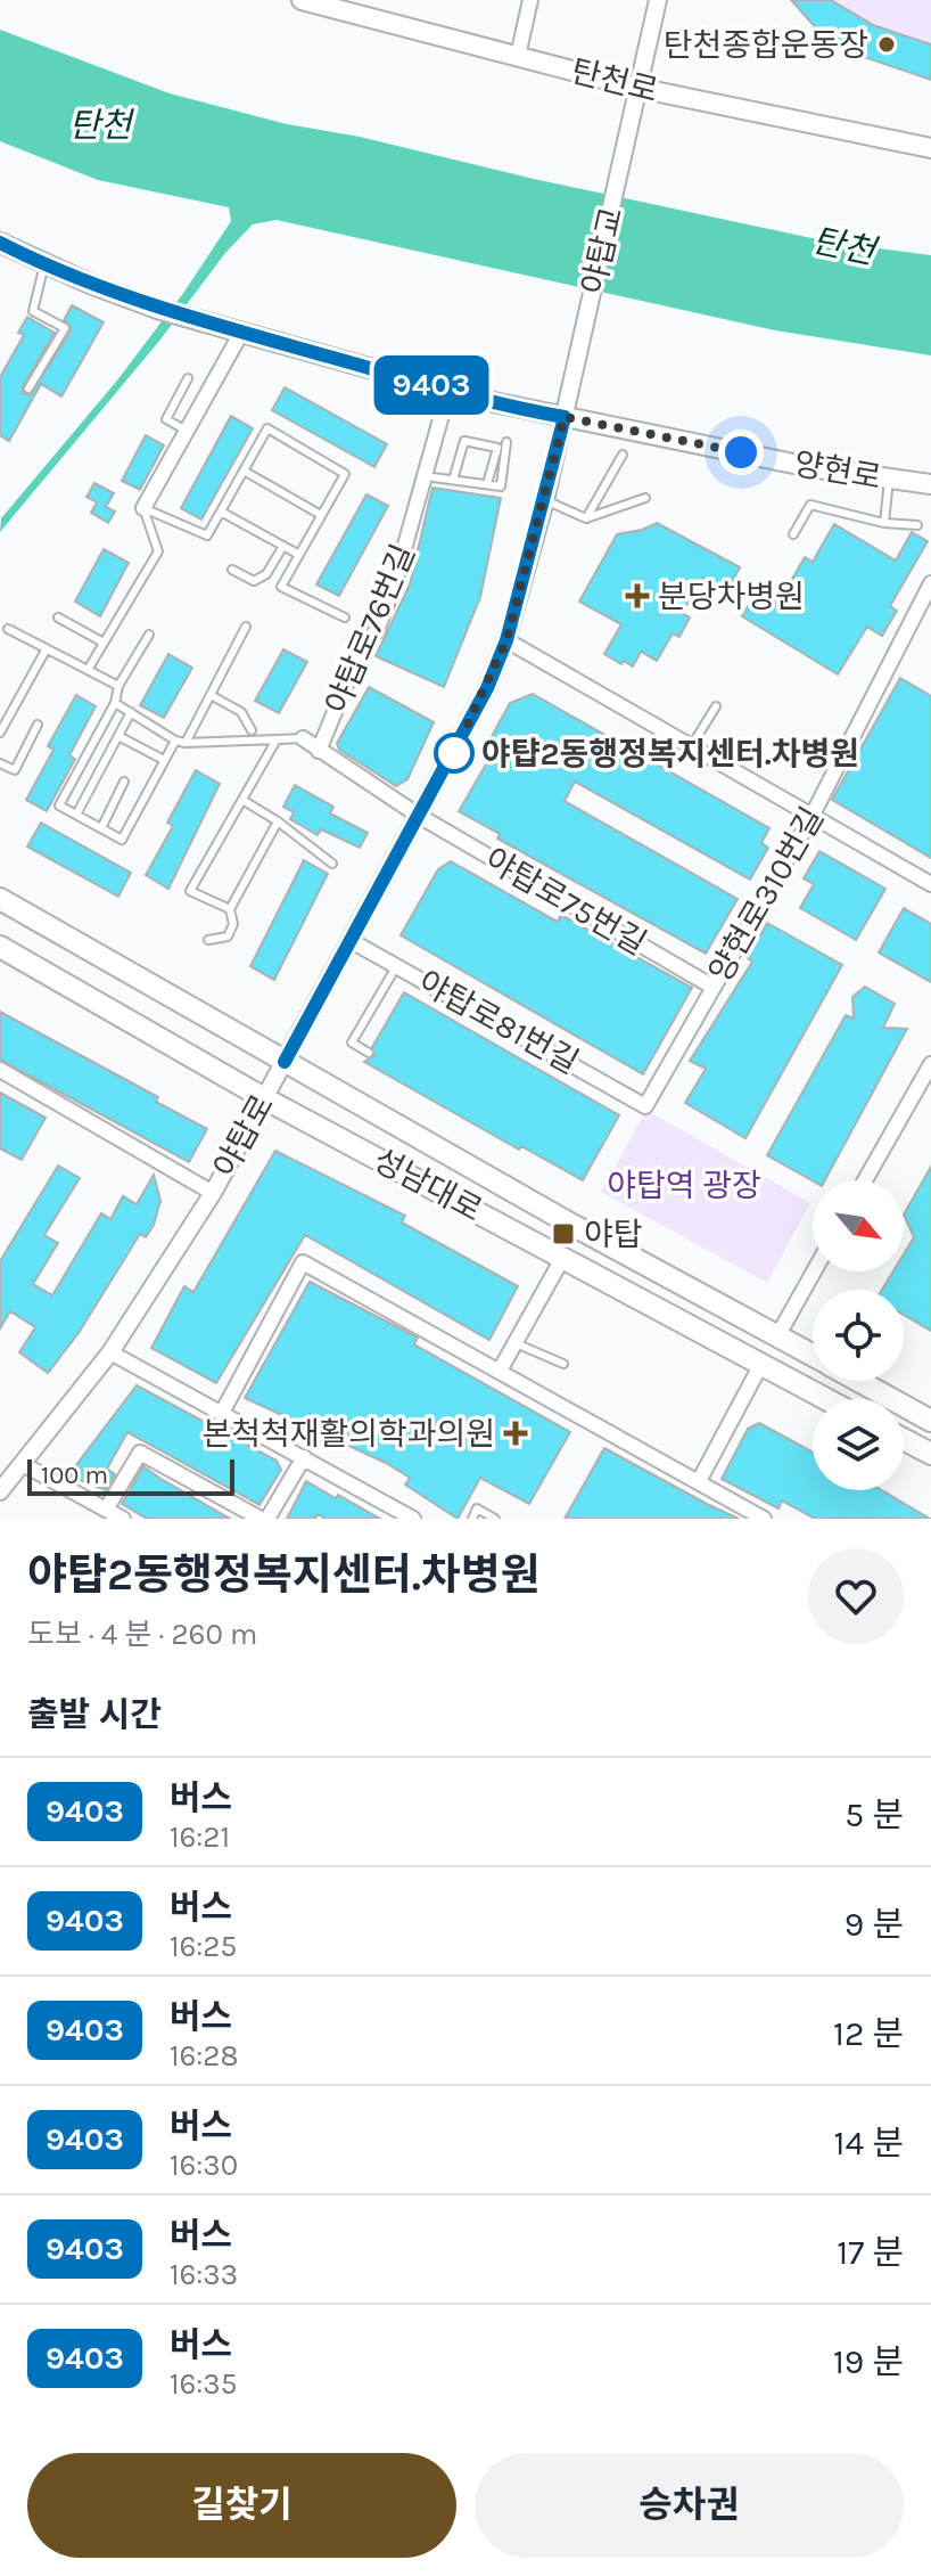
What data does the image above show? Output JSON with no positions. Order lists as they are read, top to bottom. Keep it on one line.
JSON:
{"streets":{"main road":["탄천로","양현로","성남대로"],"street":["야탑교","야탑로76번길","양현로310번길","야탑로75번길","야탑로81번길","야탑로"]},"crossings":[["탄천로","야탑교"],["야탑교","야탑로"],["양현로","야탑로76번길"],["양현로","야탑로"],["야탑로76번길","야탑로75번길"],["야탑로76번길","야탑로"],["양현로310번길","야탑로75번길"],["양현로310번길","야탑로81번길"],["야탑로75번길","야탑로"],["야탑로81번길","야탑로"],["야탑로","성남대로"]],"water":["탄천"],"parks":["야탑역 광장"],"places":{"other":["탄천종합운동장","야턉2동행정복지센터.차병원"],"health":["분당차병원","본척척재활의학과의원"],"transit":["야탑"]},"lines":["bus line 9403"],"scale_bar":"100 m","north":"bottom right","page":{"on_map":"9403","scale":"100 m","heading":[["야턉2동행정복지센터.차병원","도보 · 4 분 · 260 m"],"출발 시간"],"list":[{"mark":"9403","name":"버스","note":"16:21","value":"5 분"},{"mark":"9403","name":"버스","note":"16:25","value":"9 분"},{"mark":"9403","name":"버스","note":"16:28","value":"12 분"},{"mark":"9403","name":"버스","note":"16:30","value":"14 분"},{"mark":"9403","name":"버스","note":"16:33","value":"17 분"},{"mark":"9403","name":"버스","note":"16:35","value":"19 분"}],"buttons":["길찾기","승차권"]}}
